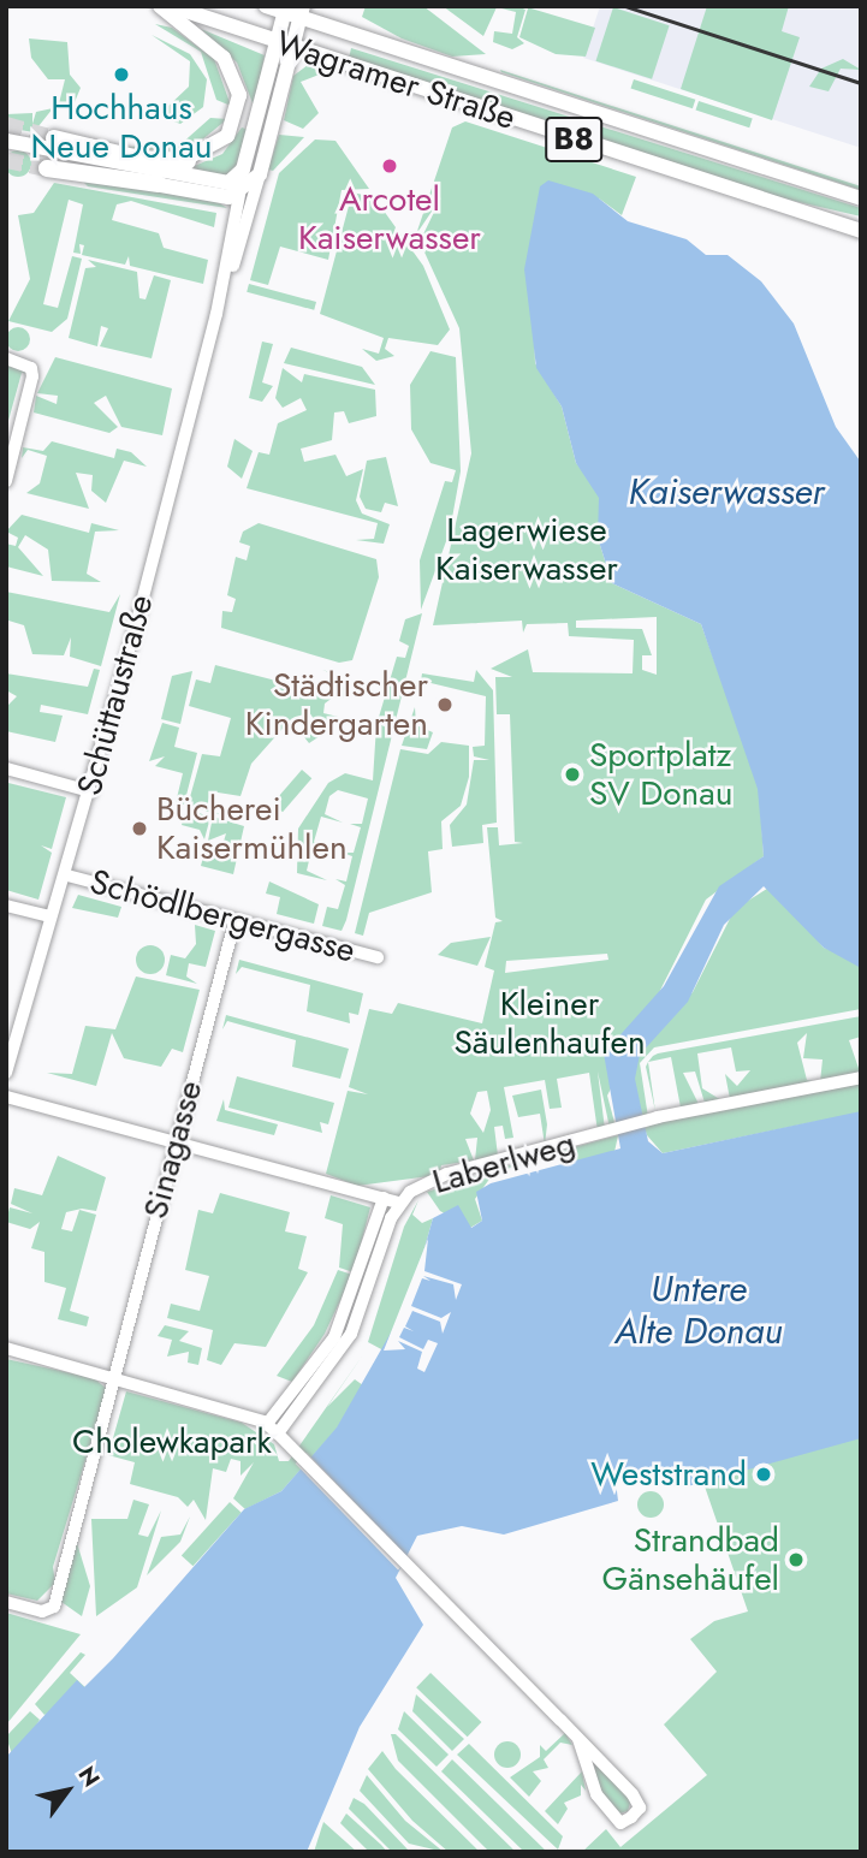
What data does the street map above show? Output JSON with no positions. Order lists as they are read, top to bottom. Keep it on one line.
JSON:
{"streets":{"main road":["Wagramer Straße","B8","Schüttaustraße"],"street":["Schödlbergergasse","Sinagasse","Laberlweg"]},"crossings":[["Wagramer Straße","Schüttaustraße"],["Schüttaustraße","Schödlbergergasse"],["Schödlbergergasse","Sinagasse"]],"water":["Kaiserwasser","Untere Alte Donau"],"parks":["Lagerwiese Kaiserwasser","Kleiner Säulenhaufen","Cholewkapark"],"places":["Hochhaus Neue Donau","Arcotel Kaiserwasser","Städtischer Kindergarten","Sportplatz SV Donau","Bücherei Kaisermühlen","Weststrand","Strandbad Gänsehäufel"],"north":"top right"}
